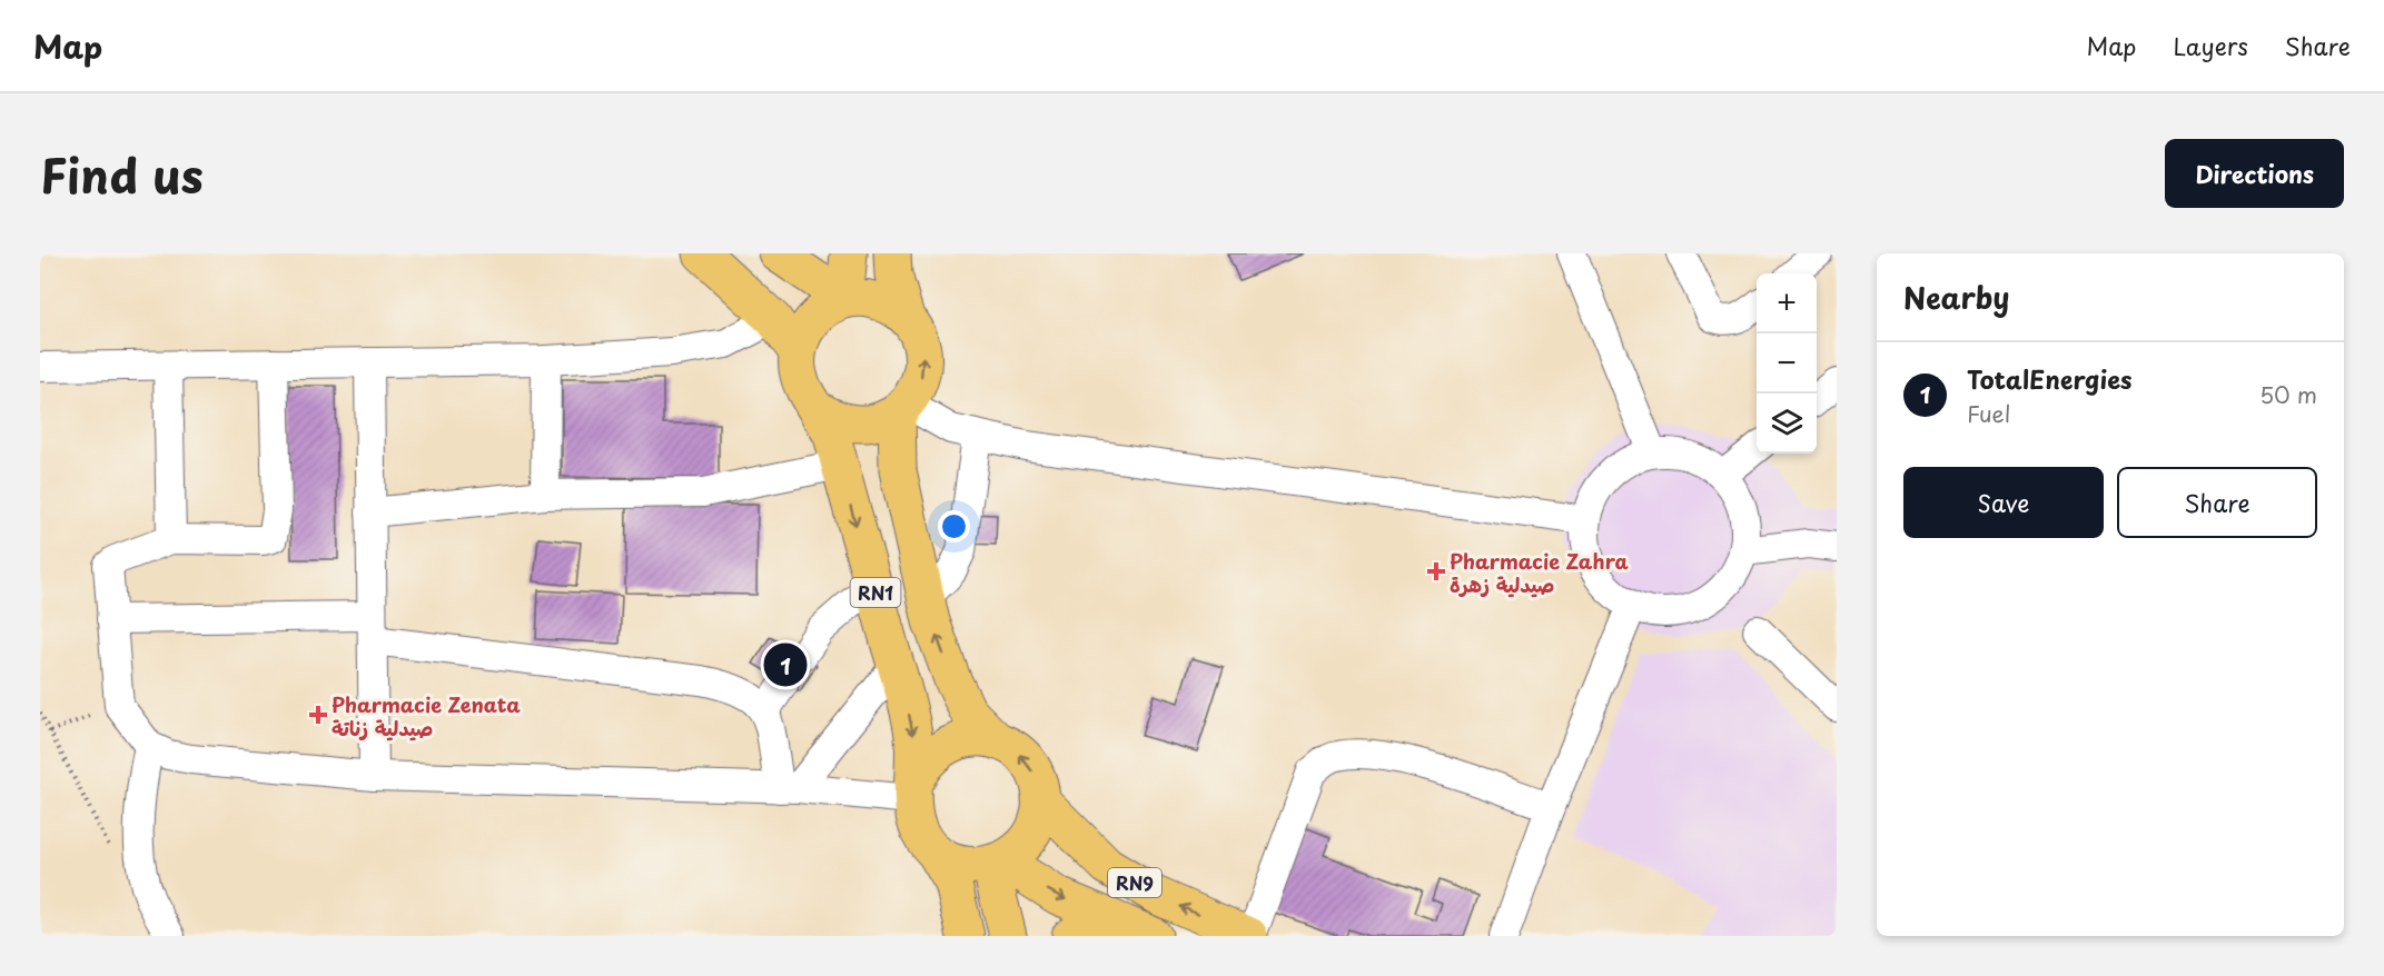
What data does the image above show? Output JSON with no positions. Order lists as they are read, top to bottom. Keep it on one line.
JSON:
{"streets":{"main road":["RN1","RN9"]},"crossings":[["RN1","RN9"]],"places":{"health":["Pharmacie Zahra صيدلية زهرة","Pharmacie Zenata صيدلية زناتة"]},"page":{"header":"Map","nav":["Map","Layers","Share"],"title":"Find us","buttons":["Directions",["Save","Share"]],"heading":"Nearby","map_buttons":["+","−"],"list":[{"mark":"1","name":"TotalEnergies","note":"Fuel","value":"50 m"}],"pins":"1"}}
